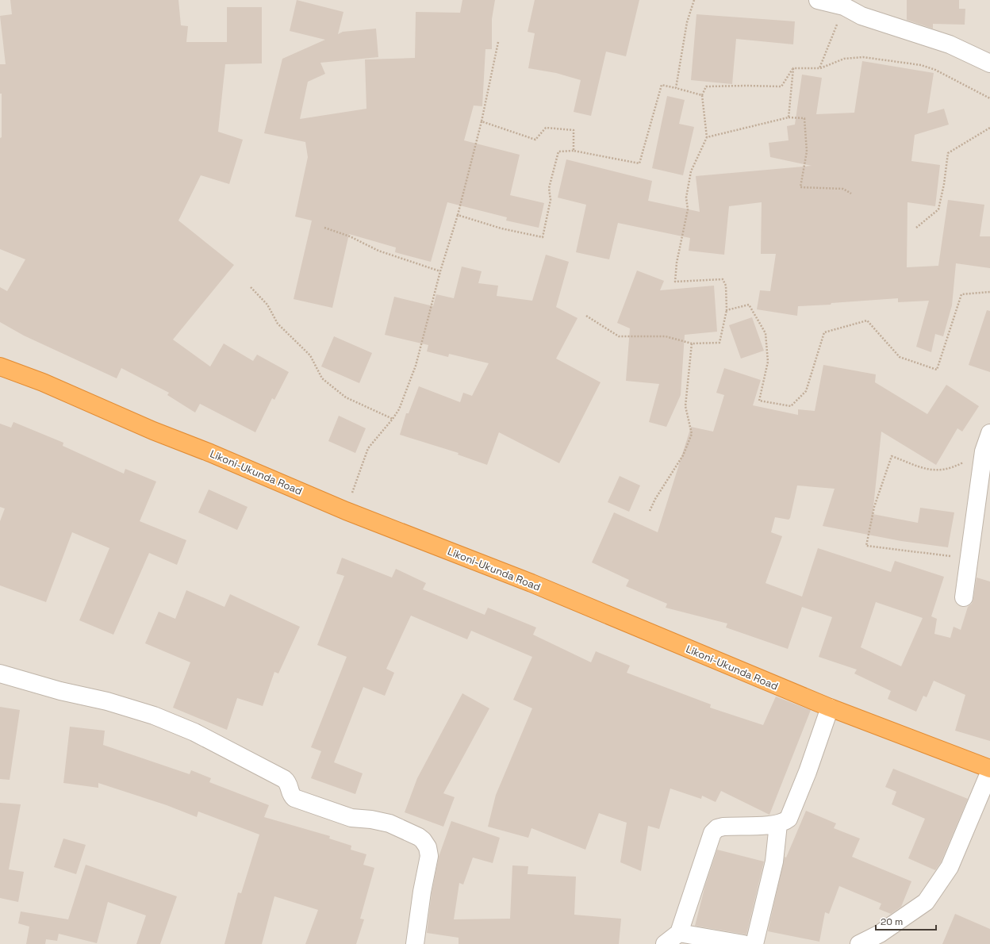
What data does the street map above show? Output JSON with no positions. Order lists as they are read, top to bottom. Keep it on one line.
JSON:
{"streets":{"highway":["Likoni-Ukunda Road"]},"scale_bar":"20 m"}
